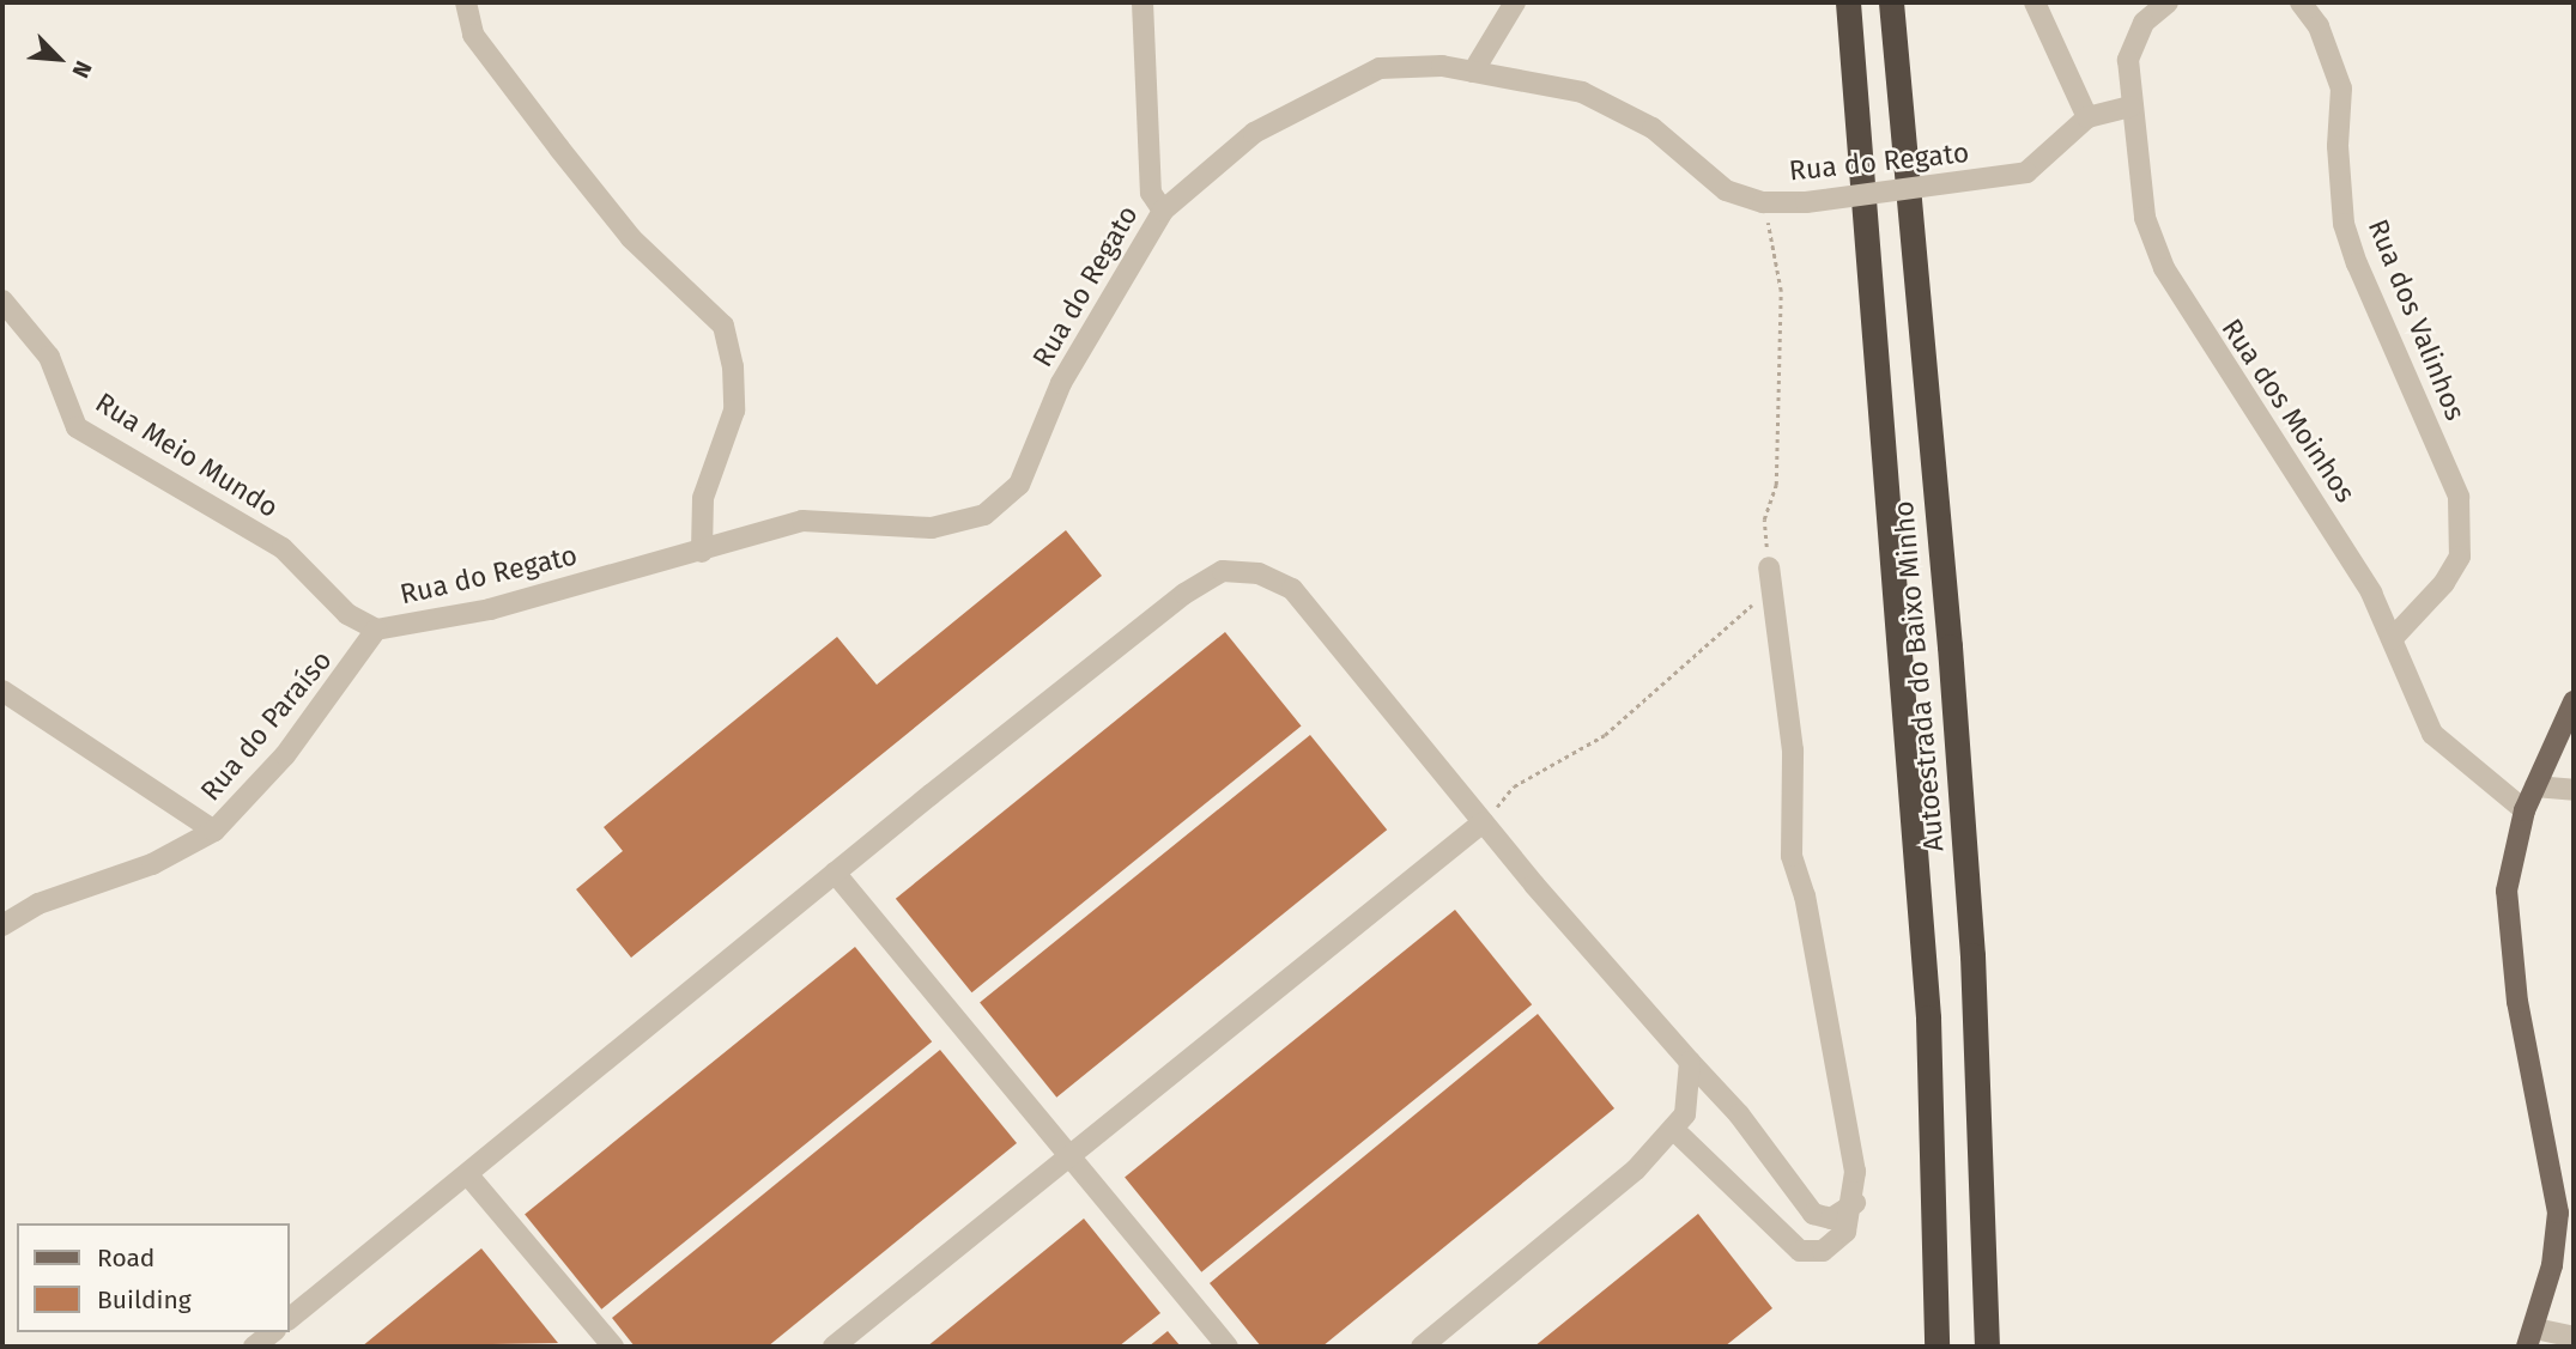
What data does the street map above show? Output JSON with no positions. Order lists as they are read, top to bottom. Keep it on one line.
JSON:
{"streets":{"highway":["Autoestrada do Baixo Minho"],"street":["Rua do Regato","Rua dos Valinhos","Rua dos Moinhos","Rua Meio Mundo","Rua do Paraíso"]},"crossings":[["Rua do Regato","Rua dos Moinhos"],["Rua do Regato","Rua Meio Mundo"],["Rua do Regato","Rua do Paraíso"],["Rua dos Valinhos","Rua dos Moinhos"],["Rua Meio Mundo","Rua do Paraíso"]],"legend":["Road","Building"],"north":"bottom right"}
